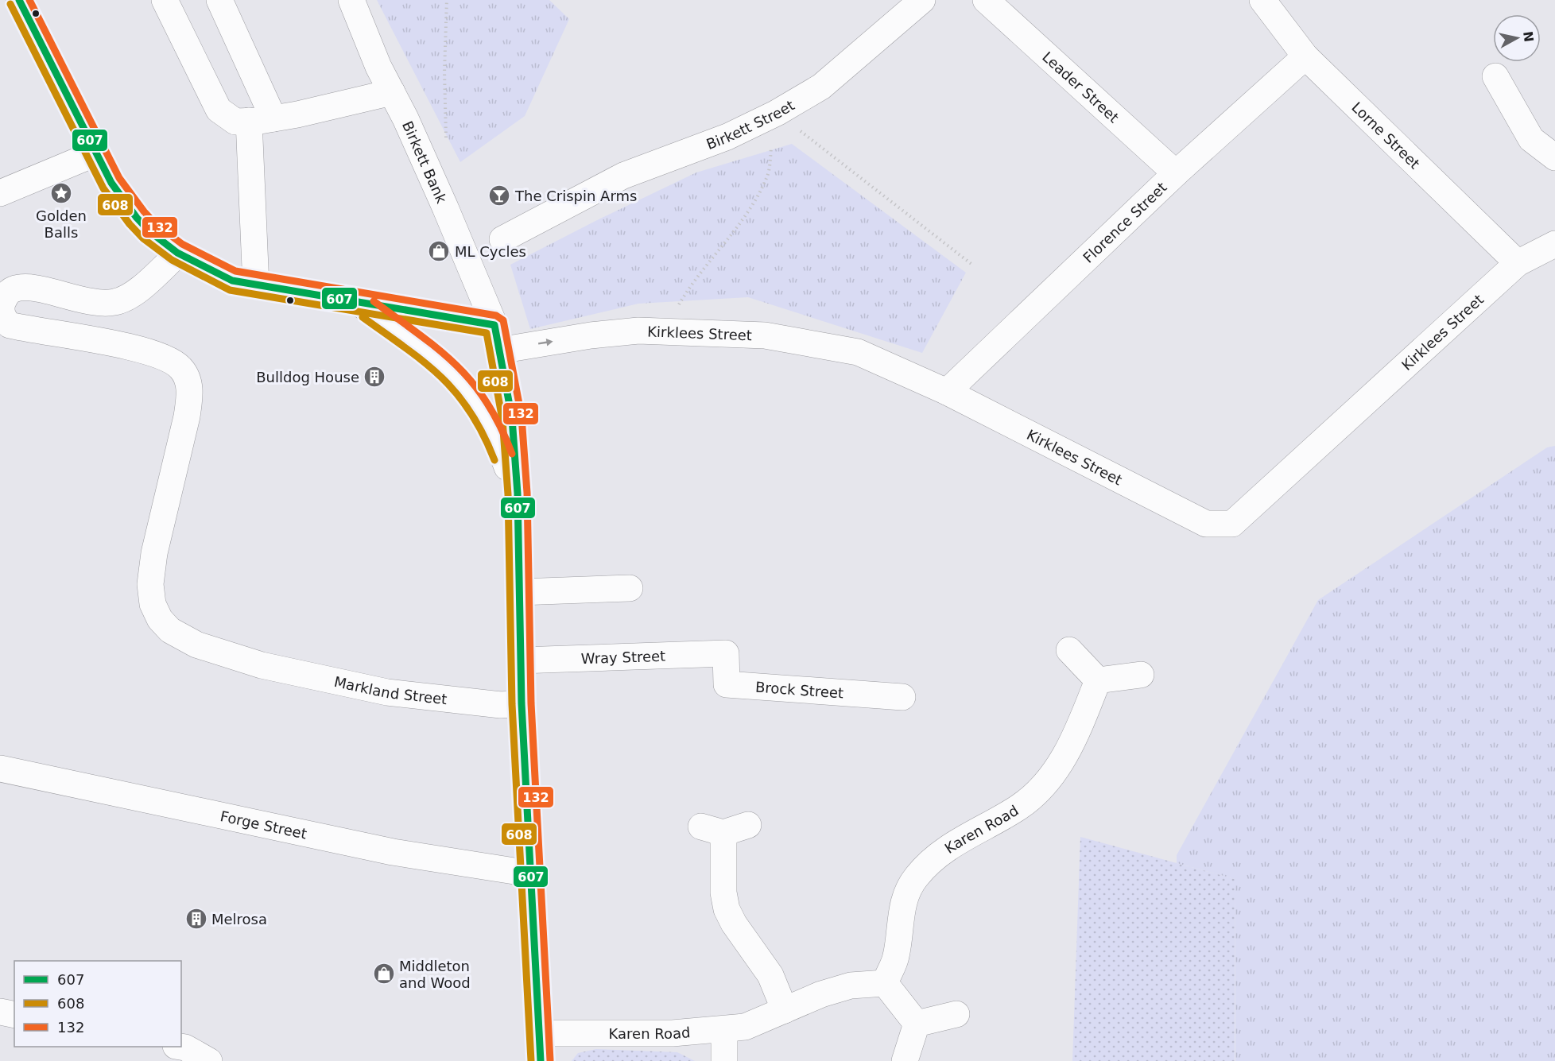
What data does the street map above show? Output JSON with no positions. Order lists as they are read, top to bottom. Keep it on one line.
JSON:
{"streets":{"main road":["Leader Street","Birkett Street","Lorne Street","Birkett Bank","Florence Street","Kirklees Street","Wray Street","Markland Street","Brock Street","Forge Street","Karen Road"]},"crossings":[["Leader Street","Florence Street"],["Lorne Street","Florence Street"],["Lorne Street","Kirklees Street"],["Birkett Bank","Kirklees Street"],["Birkett Bank","Wray Street"],["Birkett Bank","Markland Street"],["Birkett Bank","Forge Street"],["Birkett Bank","Karen Road"],["Florence Street","Kirklees Street"],["Wray Street","Brock Street"]],"places":{"place":["Golden Balls"],"bar":["The Crispin Arms"],"shop":["ML Cycles","Middleton and Wood"],"building":["Bulldog House","Melrosa"]},"lines":["transit line 607","transit line 132","transit line 608"],"legend":["607","608","132"],"north":"right"}
